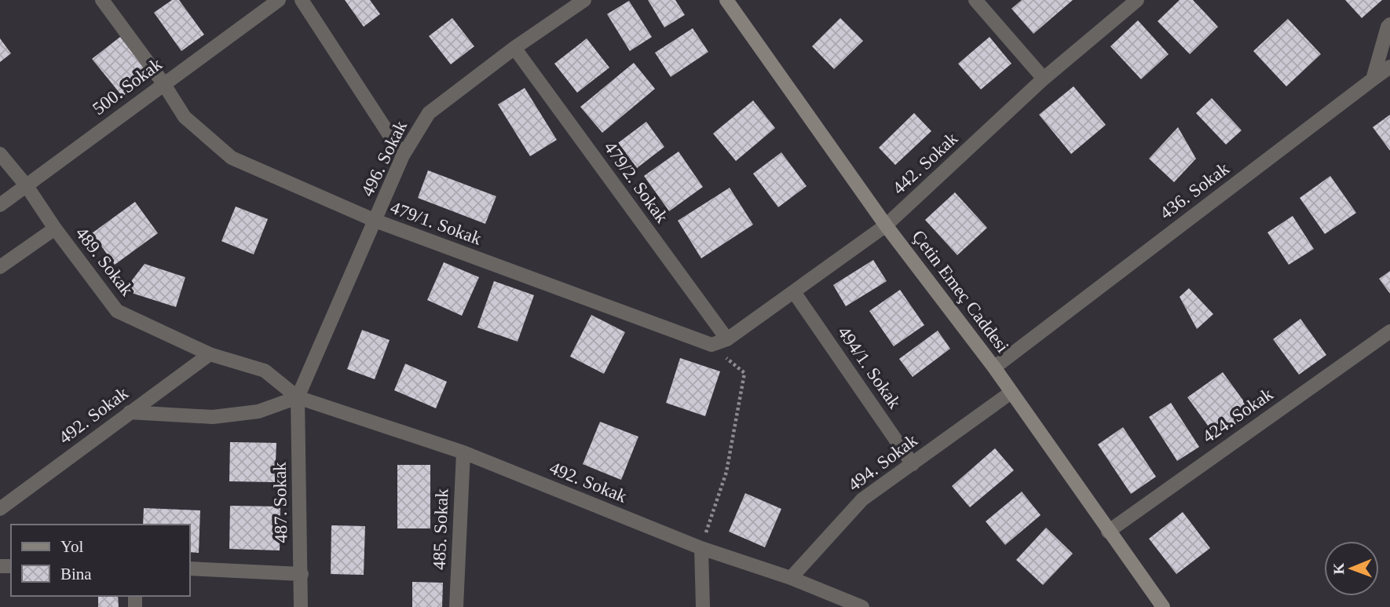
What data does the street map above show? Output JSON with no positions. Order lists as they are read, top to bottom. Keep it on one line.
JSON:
{"streets":{"street":["500. Sokak","496. Sokak","442. Sokak","479/2. Sokak","436. Sokak","479/1. Sokak","489. Sokak","Çetin Emeç Caddesi","494/1. Sokak","492. Sokak","424. Sokak","494. Sokak","487. Sokak","485. Sokak"]},"crossings":[["500. Sokak","479/1. Sokak"],["500. Sokak","489. Sokak"],["496. Sokak","479/2. Sokak"],["496. Sokak","479/1. Sokak"],["496. Sokak","489. Sokak"],["496. Sokak","492. Sokak"],["496. Sokak","487. Sokak"],["442. Sokak","479/2. Sokak"],["442. Sokak","Çetin Emeç Caddesi"],["442. Sokak","494/1. Sokak"],["436. Sokak","Çetin Emeç Caddesi"],["489. Sokak","492. Sokak"],["489. Sokak","487. Sokak"],["Çetin Emeç Caddesi","424. Sokak"],["Çetin Emeç Caddesi","494. Sokak"],["494/1. Sokak","494. Sokak"],["492. Sokak","494. Sokak"],["492. Sokak","487. Sokak"],["492. Sokak","485. Sokak"]],"legend":["Yol","Bina"],"north":"left"}
